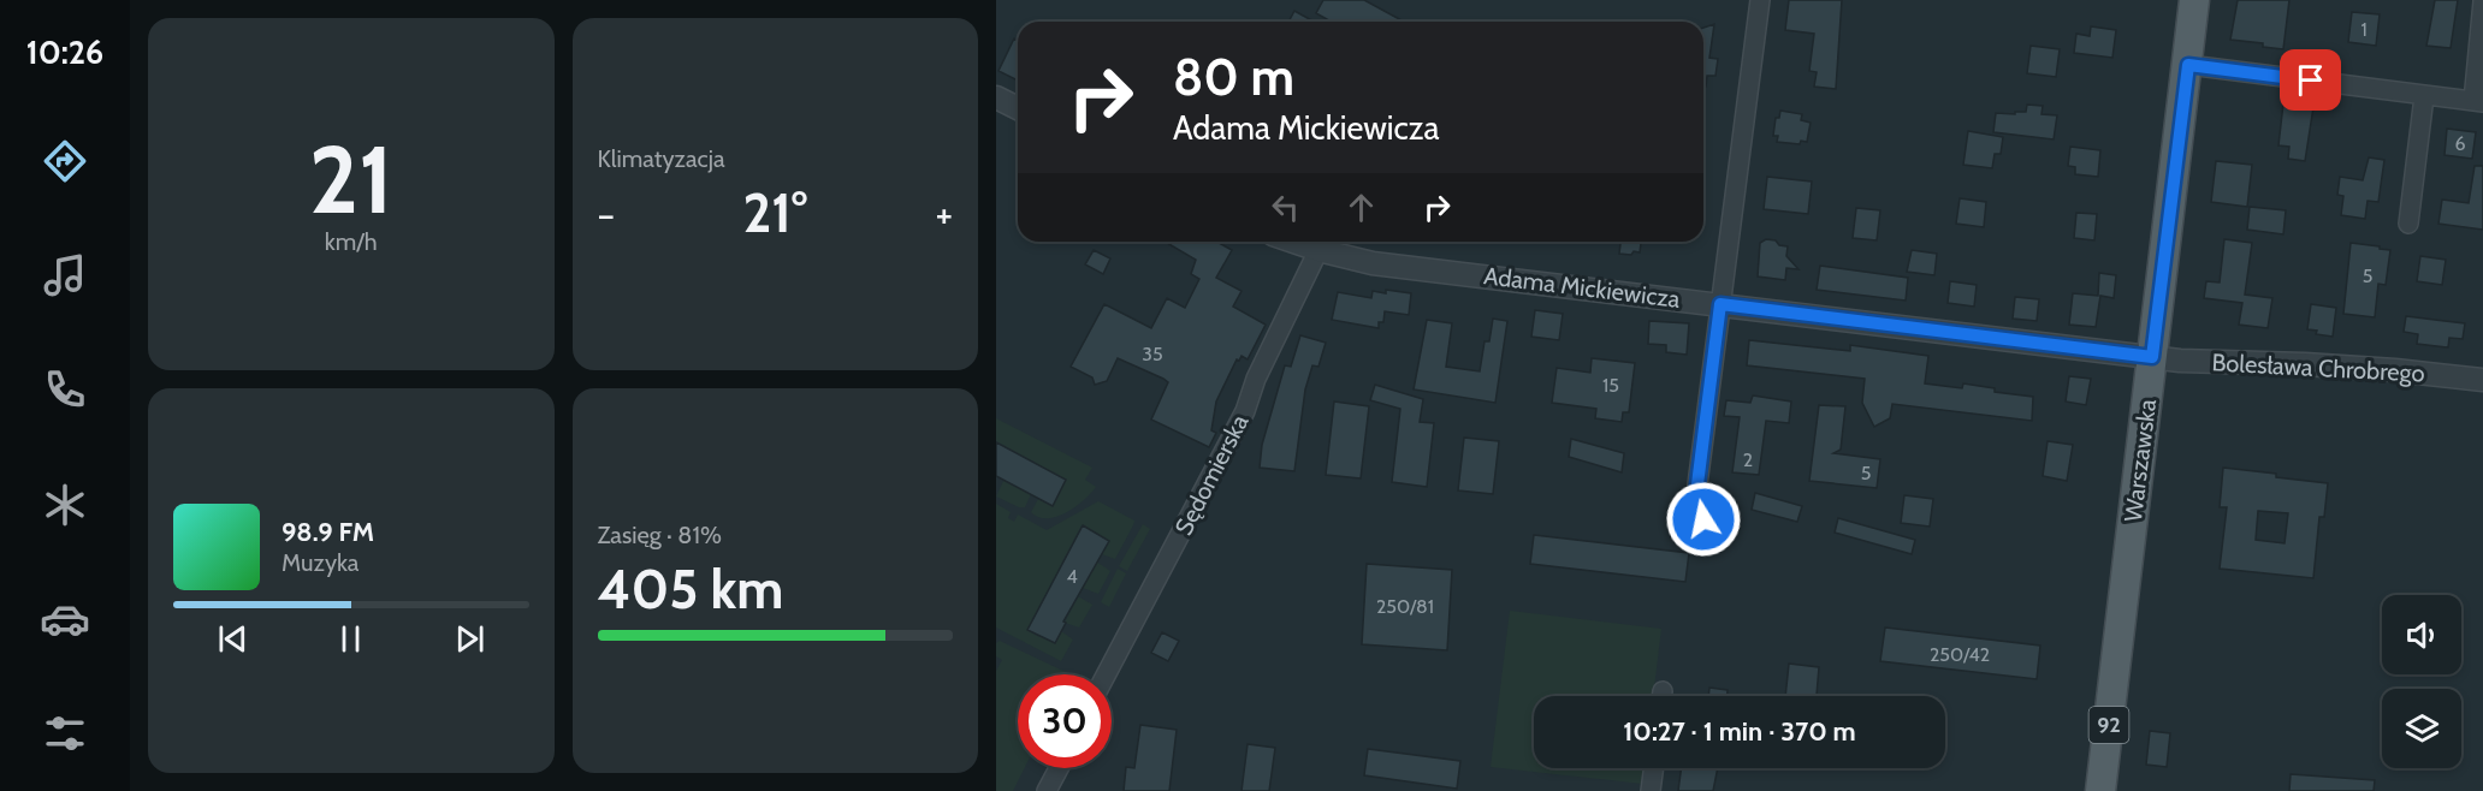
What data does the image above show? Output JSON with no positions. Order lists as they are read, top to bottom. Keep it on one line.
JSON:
{"streets":{"main road":["Warszawska","92"],"street":["Adama Mickiewicza","Bolesława Chrobrego","Sędomierska"]},"crossings":[["Adama Mickiewicza","Bolesława Chrobrego"],["Adama Mickiewicza","Warszawska"],["Adama Mickiewicza","Sędomierska"],["Bolesława Chrobrego","Warszawska"]],"house_numbers":["1","6","5","35","15","2","5","4","250/81","250/42"],"page":{"tabs":"10:26","tile":[["21","km/h"],"Klimatyzacja",["Zasięg · 81%","405 km"]],"turn":["80 m","Adama Mickiewicza"],"heat":["−","21°","+"],"song":["98.9 FM","Muzyka"],"limit":"30","trip":"10:27 · 1 min · 370 m"}}
